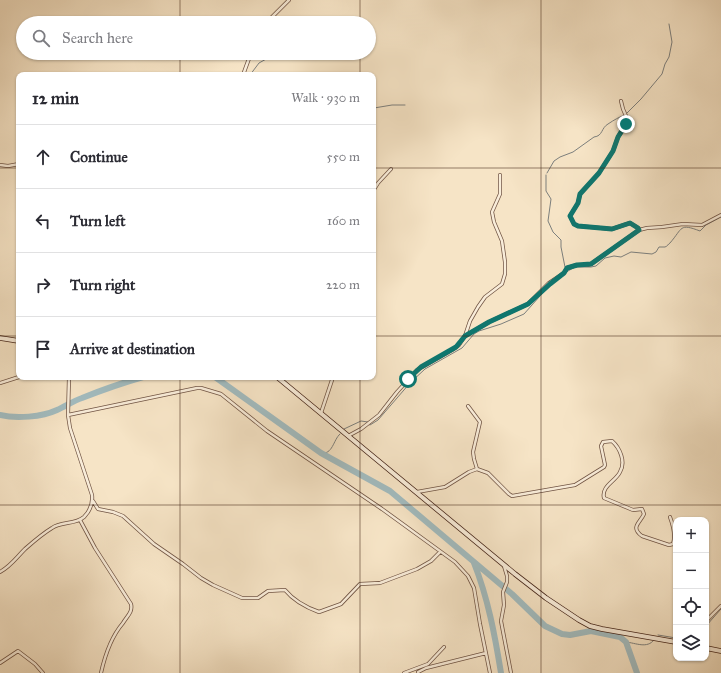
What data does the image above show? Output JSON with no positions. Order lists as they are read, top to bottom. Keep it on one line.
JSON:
{"page":{"search":"Search here","heading":["12 min","Walk · 930 m"],"list":[["Continue","550 m"],["Turn left","160 m"],["Turn right","220 m"],"Arrive at destination"],"map_buttons":["+","−"]}}
